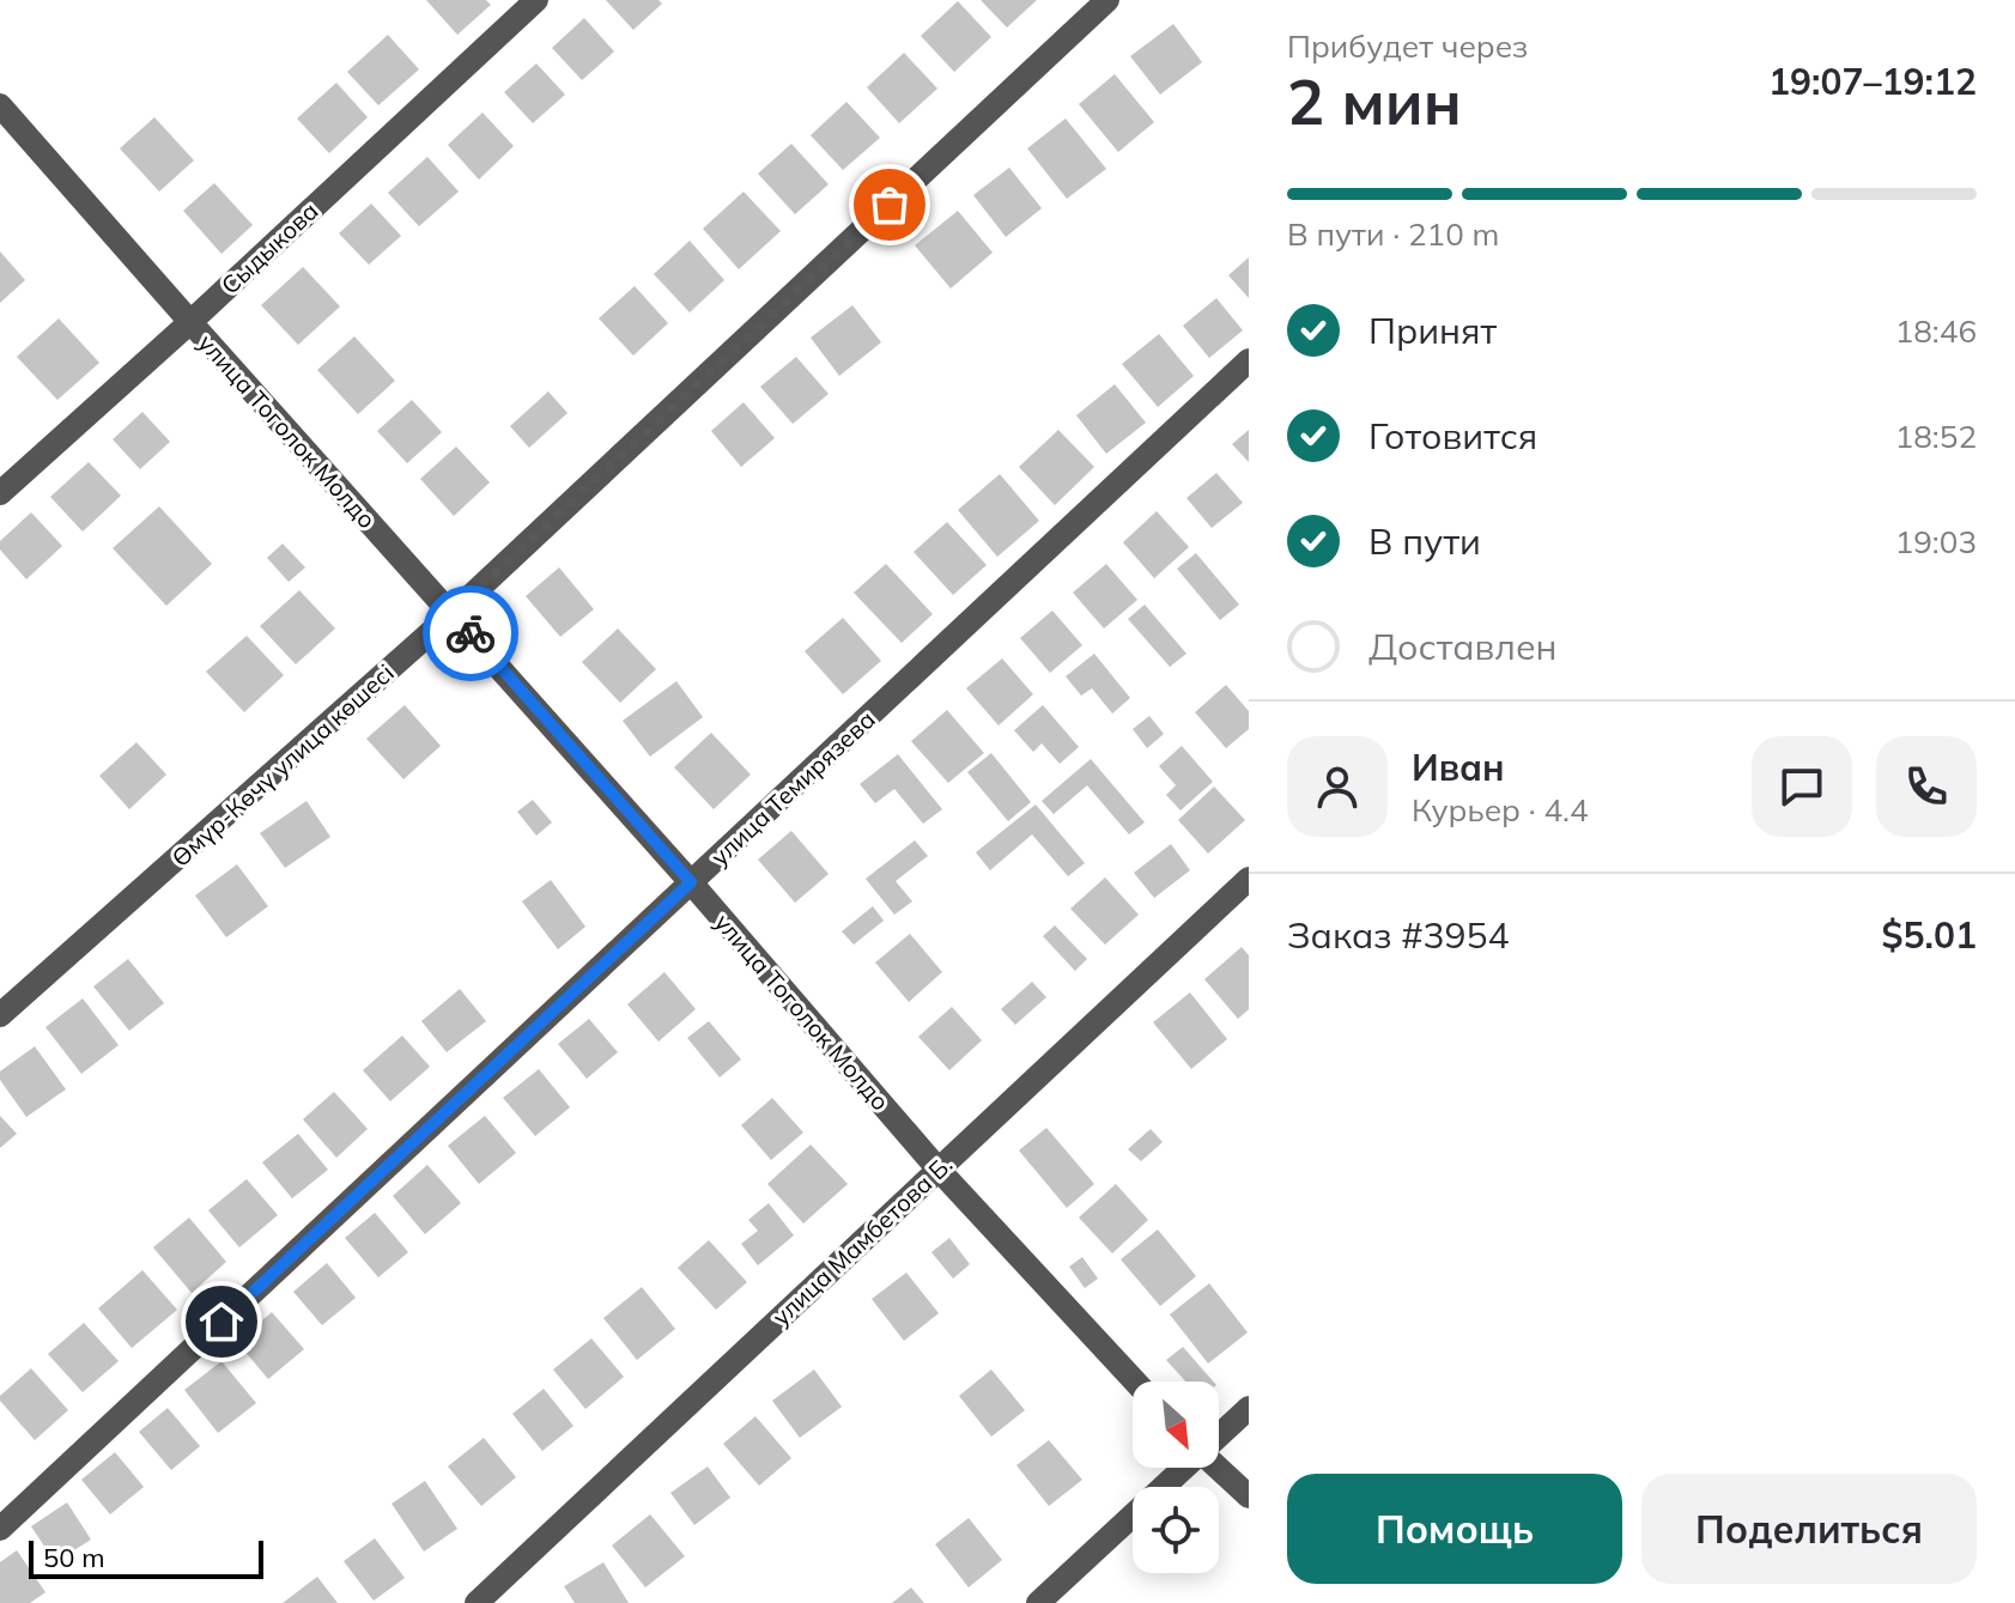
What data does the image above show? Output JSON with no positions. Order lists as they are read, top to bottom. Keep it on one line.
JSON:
{"streets":{"street":["Сыдыкова","улица Тоголок Молдо","Өмүр-Көчү улица көшесі","улица Темирязева","улица Мамбетова Б."]},"crossings":[["Сыдыкова","улица Тоголок Молдо"],["улица Тоголок Молдо","Өмүр-Көчү улица көшесі"],["улица Тоголок Молдо","улица Темирязева"],["улица Тоголок Молдо","улица Мамбетова Б."]],"scale_bar":"50 m","north":"bottom right","page":{"heading":["2 мин","Прибудет через","19:07–19:12"],"panel":["Иван","Курьер · 4.4","Заказ #3954","$5.01"],"bar":"В пути · 210 m","list":[["Принят","18:46"],["Готовится","18:52"],["В пути","19:03"],"Доставлен"],"buttons":["Помощь","Поделиться"],"scale":"50 m"}}
